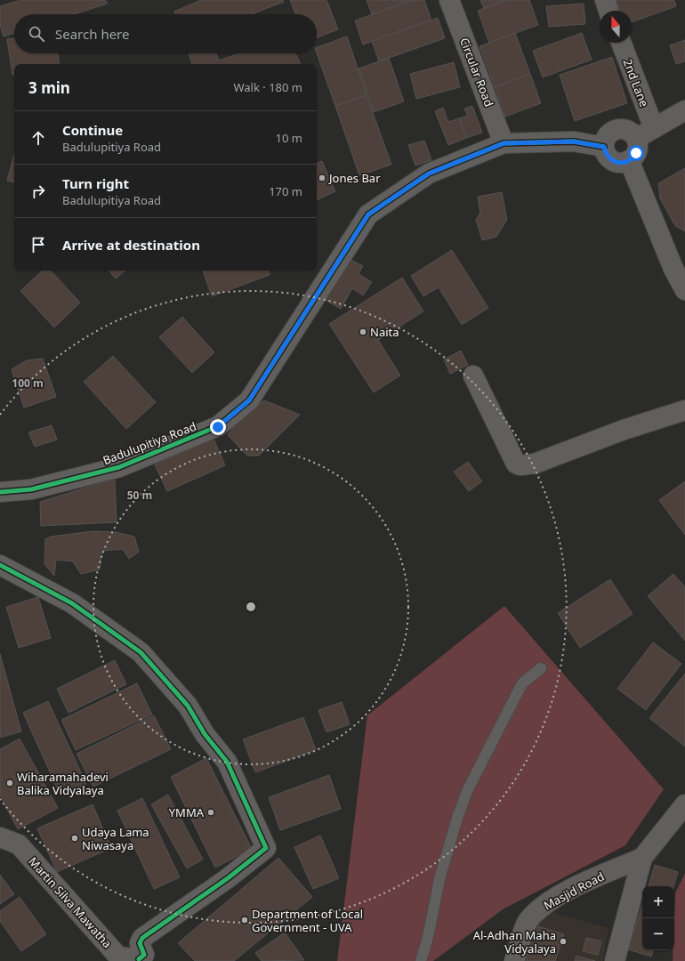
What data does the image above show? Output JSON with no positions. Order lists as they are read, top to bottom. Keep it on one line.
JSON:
{"streets":{"street":["Circular Road","2nd Lane","Badulupitiya Road","Masjid Road","Martin Silva Mawatha"]},"crossings":[["Circular Road","Badulupitiya Road"]],"places":["Jones Bar","Naita","Wiharamahadevi Balika Vidyalaya","YMMA","Udaya Lama Niwasaya","Department of Local Government - UVA","Al-Adhan Maha Vidyalaya"],"north":"top","page":{"search":"Search here","heading":["3 min","Walk · 180 m"],"list":[["Continue","Badulupitiya Road","10 m"],["Turn right","Badulupitiya Road","170 m"],"Arrive at destination"],"map_buttons":["+","−"]},"rings":["100 m","50 m"]}
